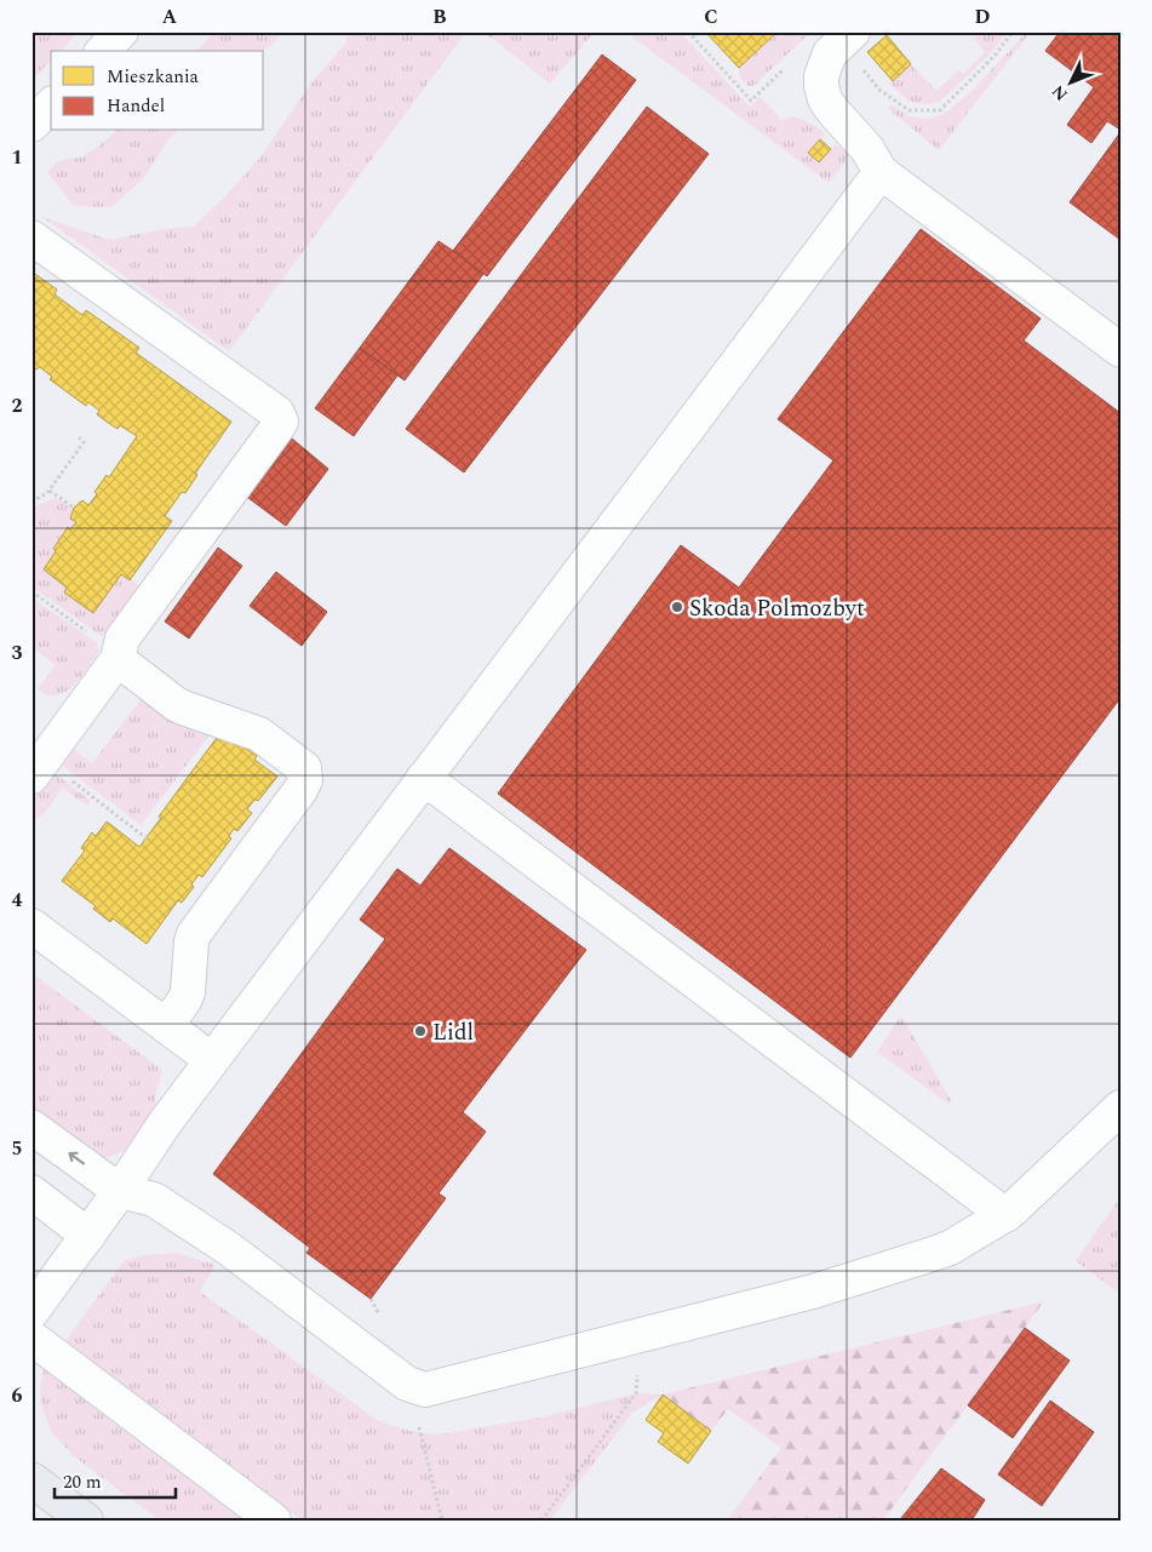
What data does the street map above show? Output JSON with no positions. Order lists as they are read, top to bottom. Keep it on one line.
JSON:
{"places":["Skoda Polmozbyt","Lidl"],"legend":["Mieszkania","Handel"],"scale_bar":"20 m","north":"bottom left","grid":{"columns":["A","B","C","D"],"rows":["1","2","3","4","5","6"]}}
